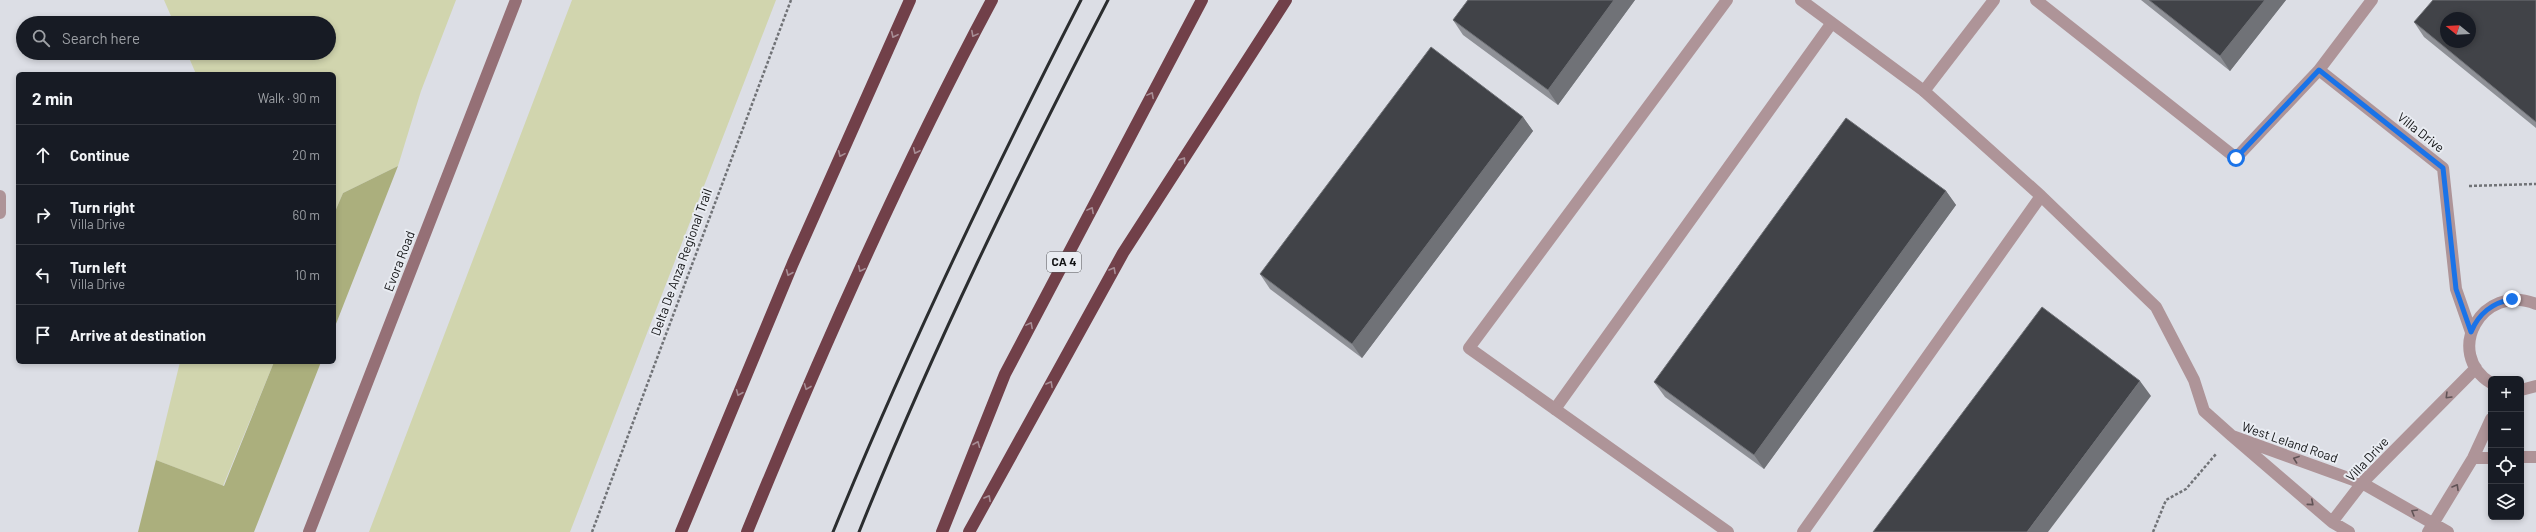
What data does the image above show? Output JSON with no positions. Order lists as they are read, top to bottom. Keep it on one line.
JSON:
{"streets":{"highway":["CA 4"],"street":["Villa Drive","Evora Road","West Leland Road"],"path":["Delta De Anza Regional Trail"]},"crossings":[["Villa Drive","West Leland Road"]],"north":"left","page":{"search":"Search here","heading":["2 min","Walk · 90 m"],"list":[["Continue","20 m"],["Turn right","Villa Drive","60 m"],["Turn left","Villa Drive","10 m"],"Arrive at destination"],"map_buttons":["+","−"]}}
